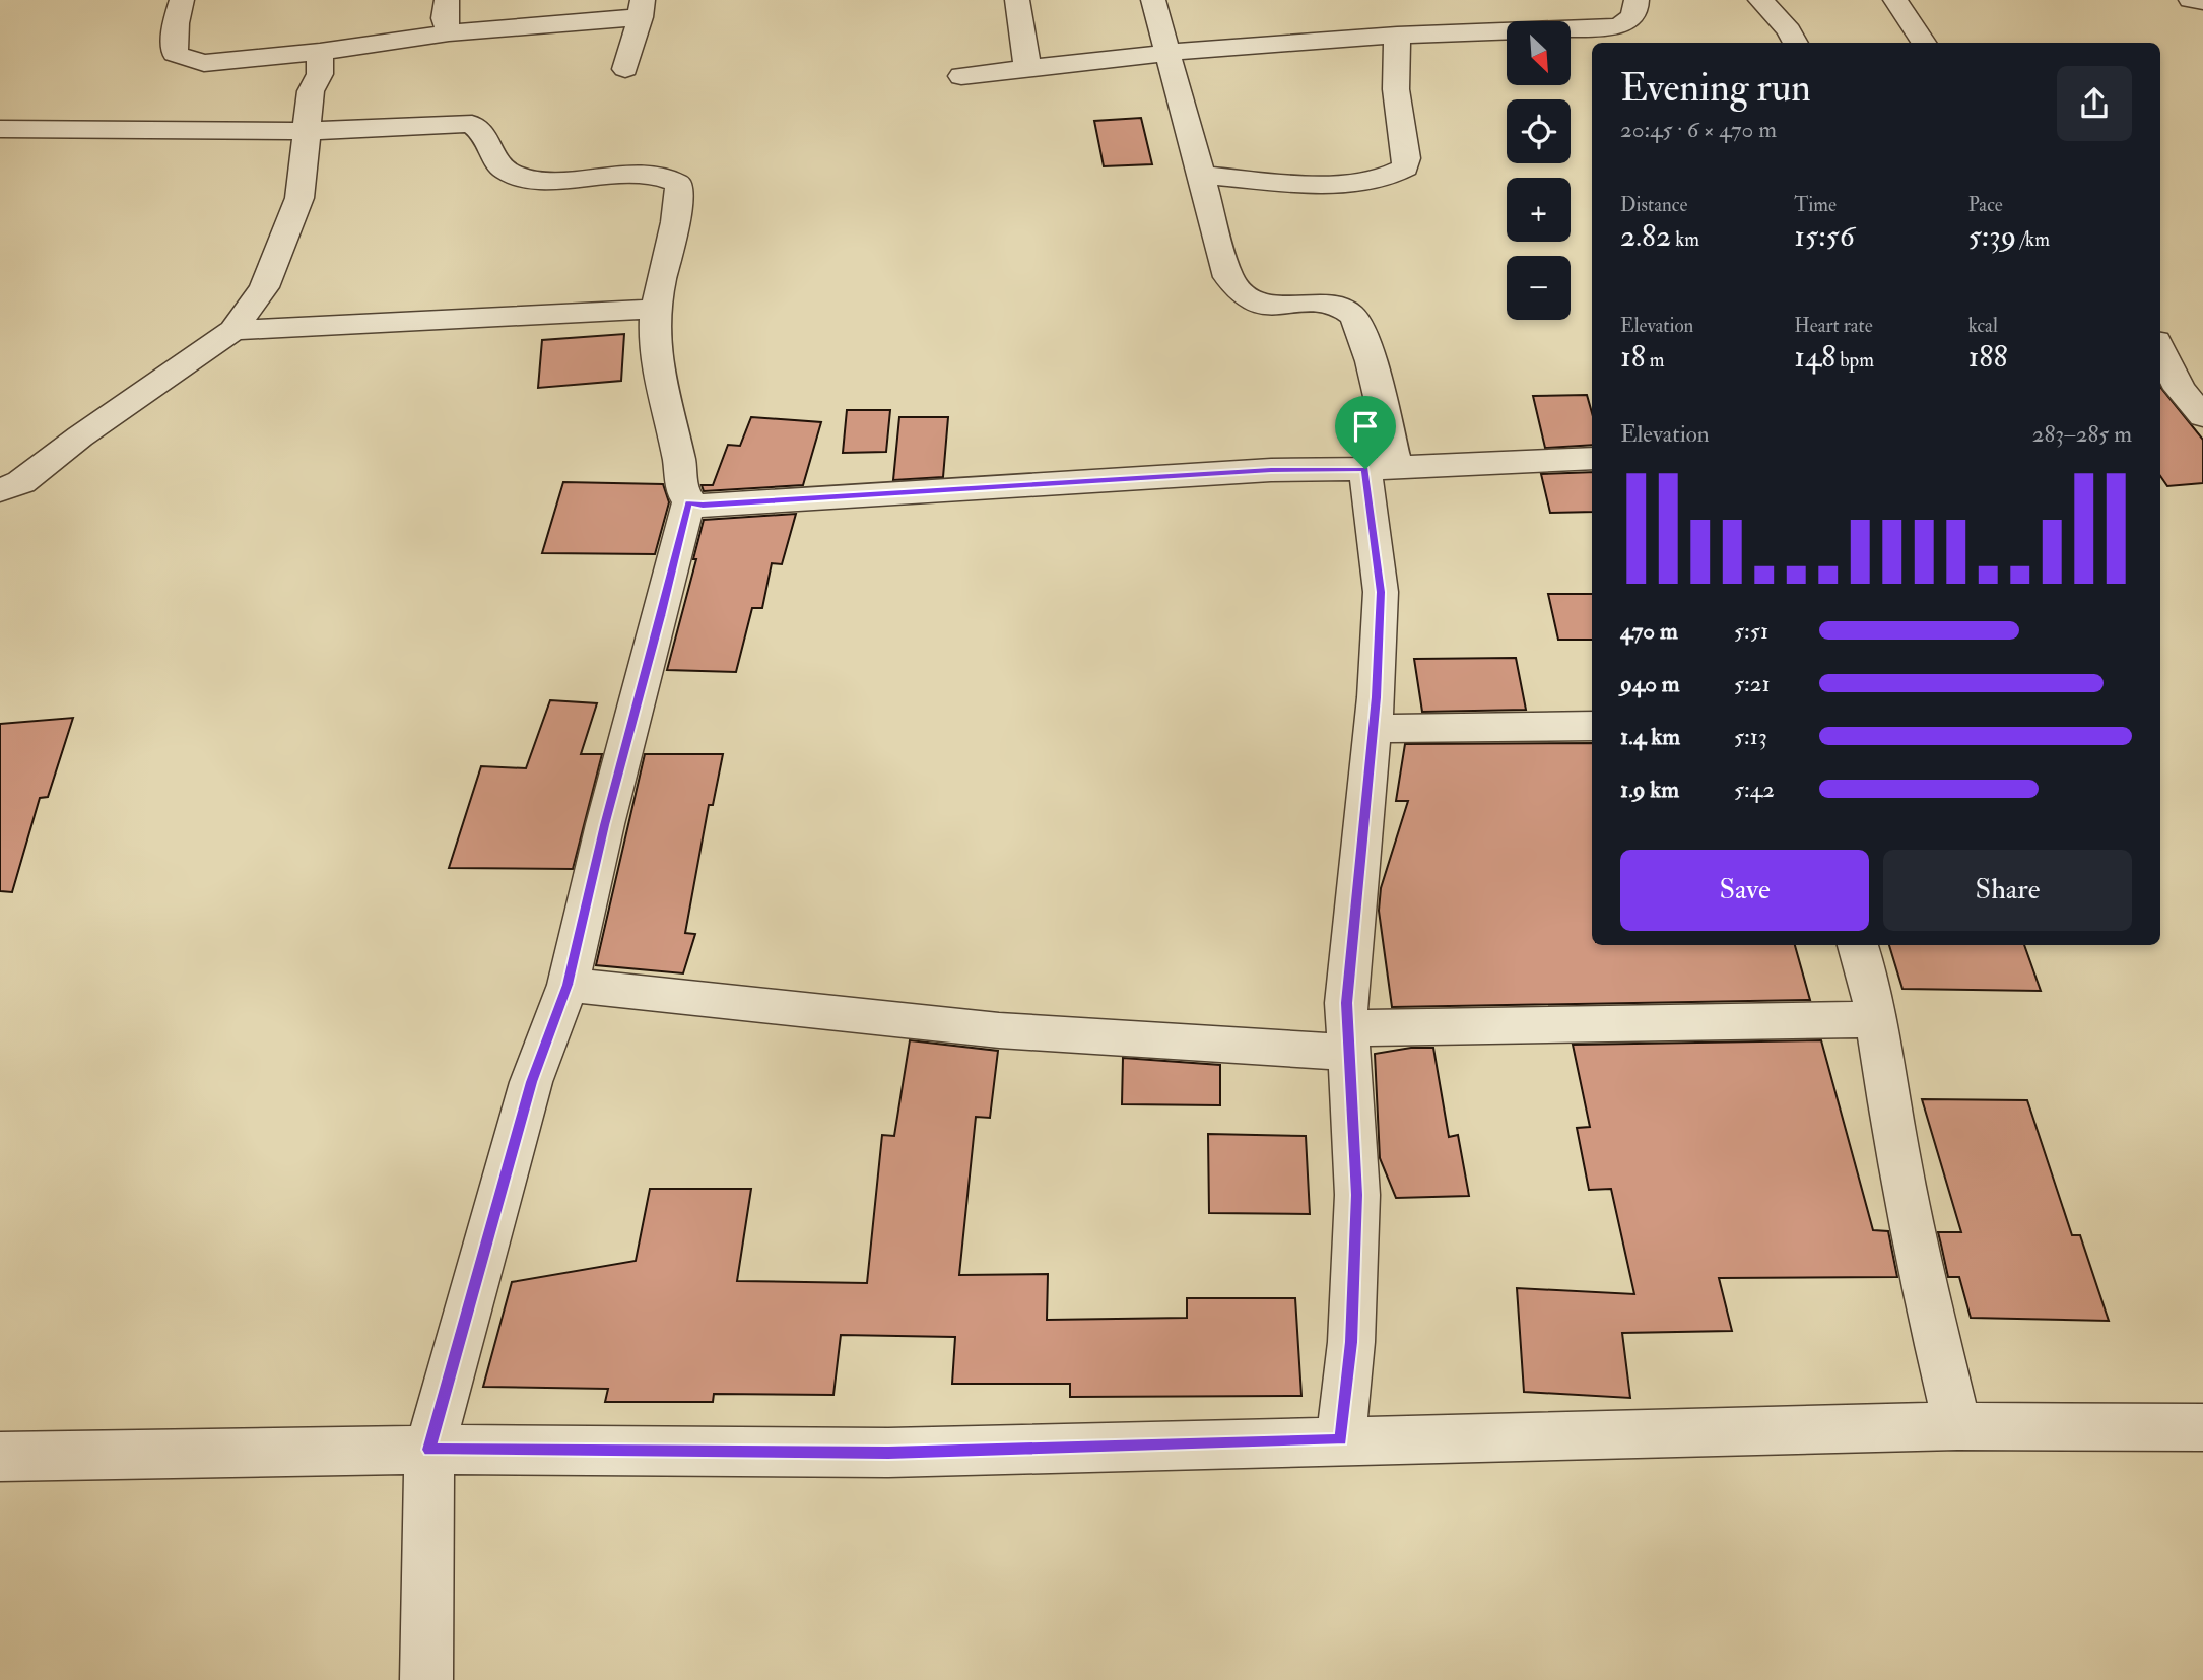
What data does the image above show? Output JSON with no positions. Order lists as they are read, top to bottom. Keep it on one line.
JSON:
{"north":"bottom right","page":{"map_buttons":["+","−"],"heading":["Evening run","20:45 · 6 × 470 m"],"stats":[["Distance","2.82 km"],["Time","15:56"],["Pace","5:39 /km"],["Elevation","18 m"],["Heart rate","148 bpm"],["kcal","188"]],"chart":["Elevation","283–285 m"],"list":[{"name":"470 m","note":"5:51"},{"name":"940 m","note":"5:21"},{"name":"1.4 km","note":"5:13"},{"name":"1.9 km","note":"5:42"}],"buttons":["Save","Share"]}}
